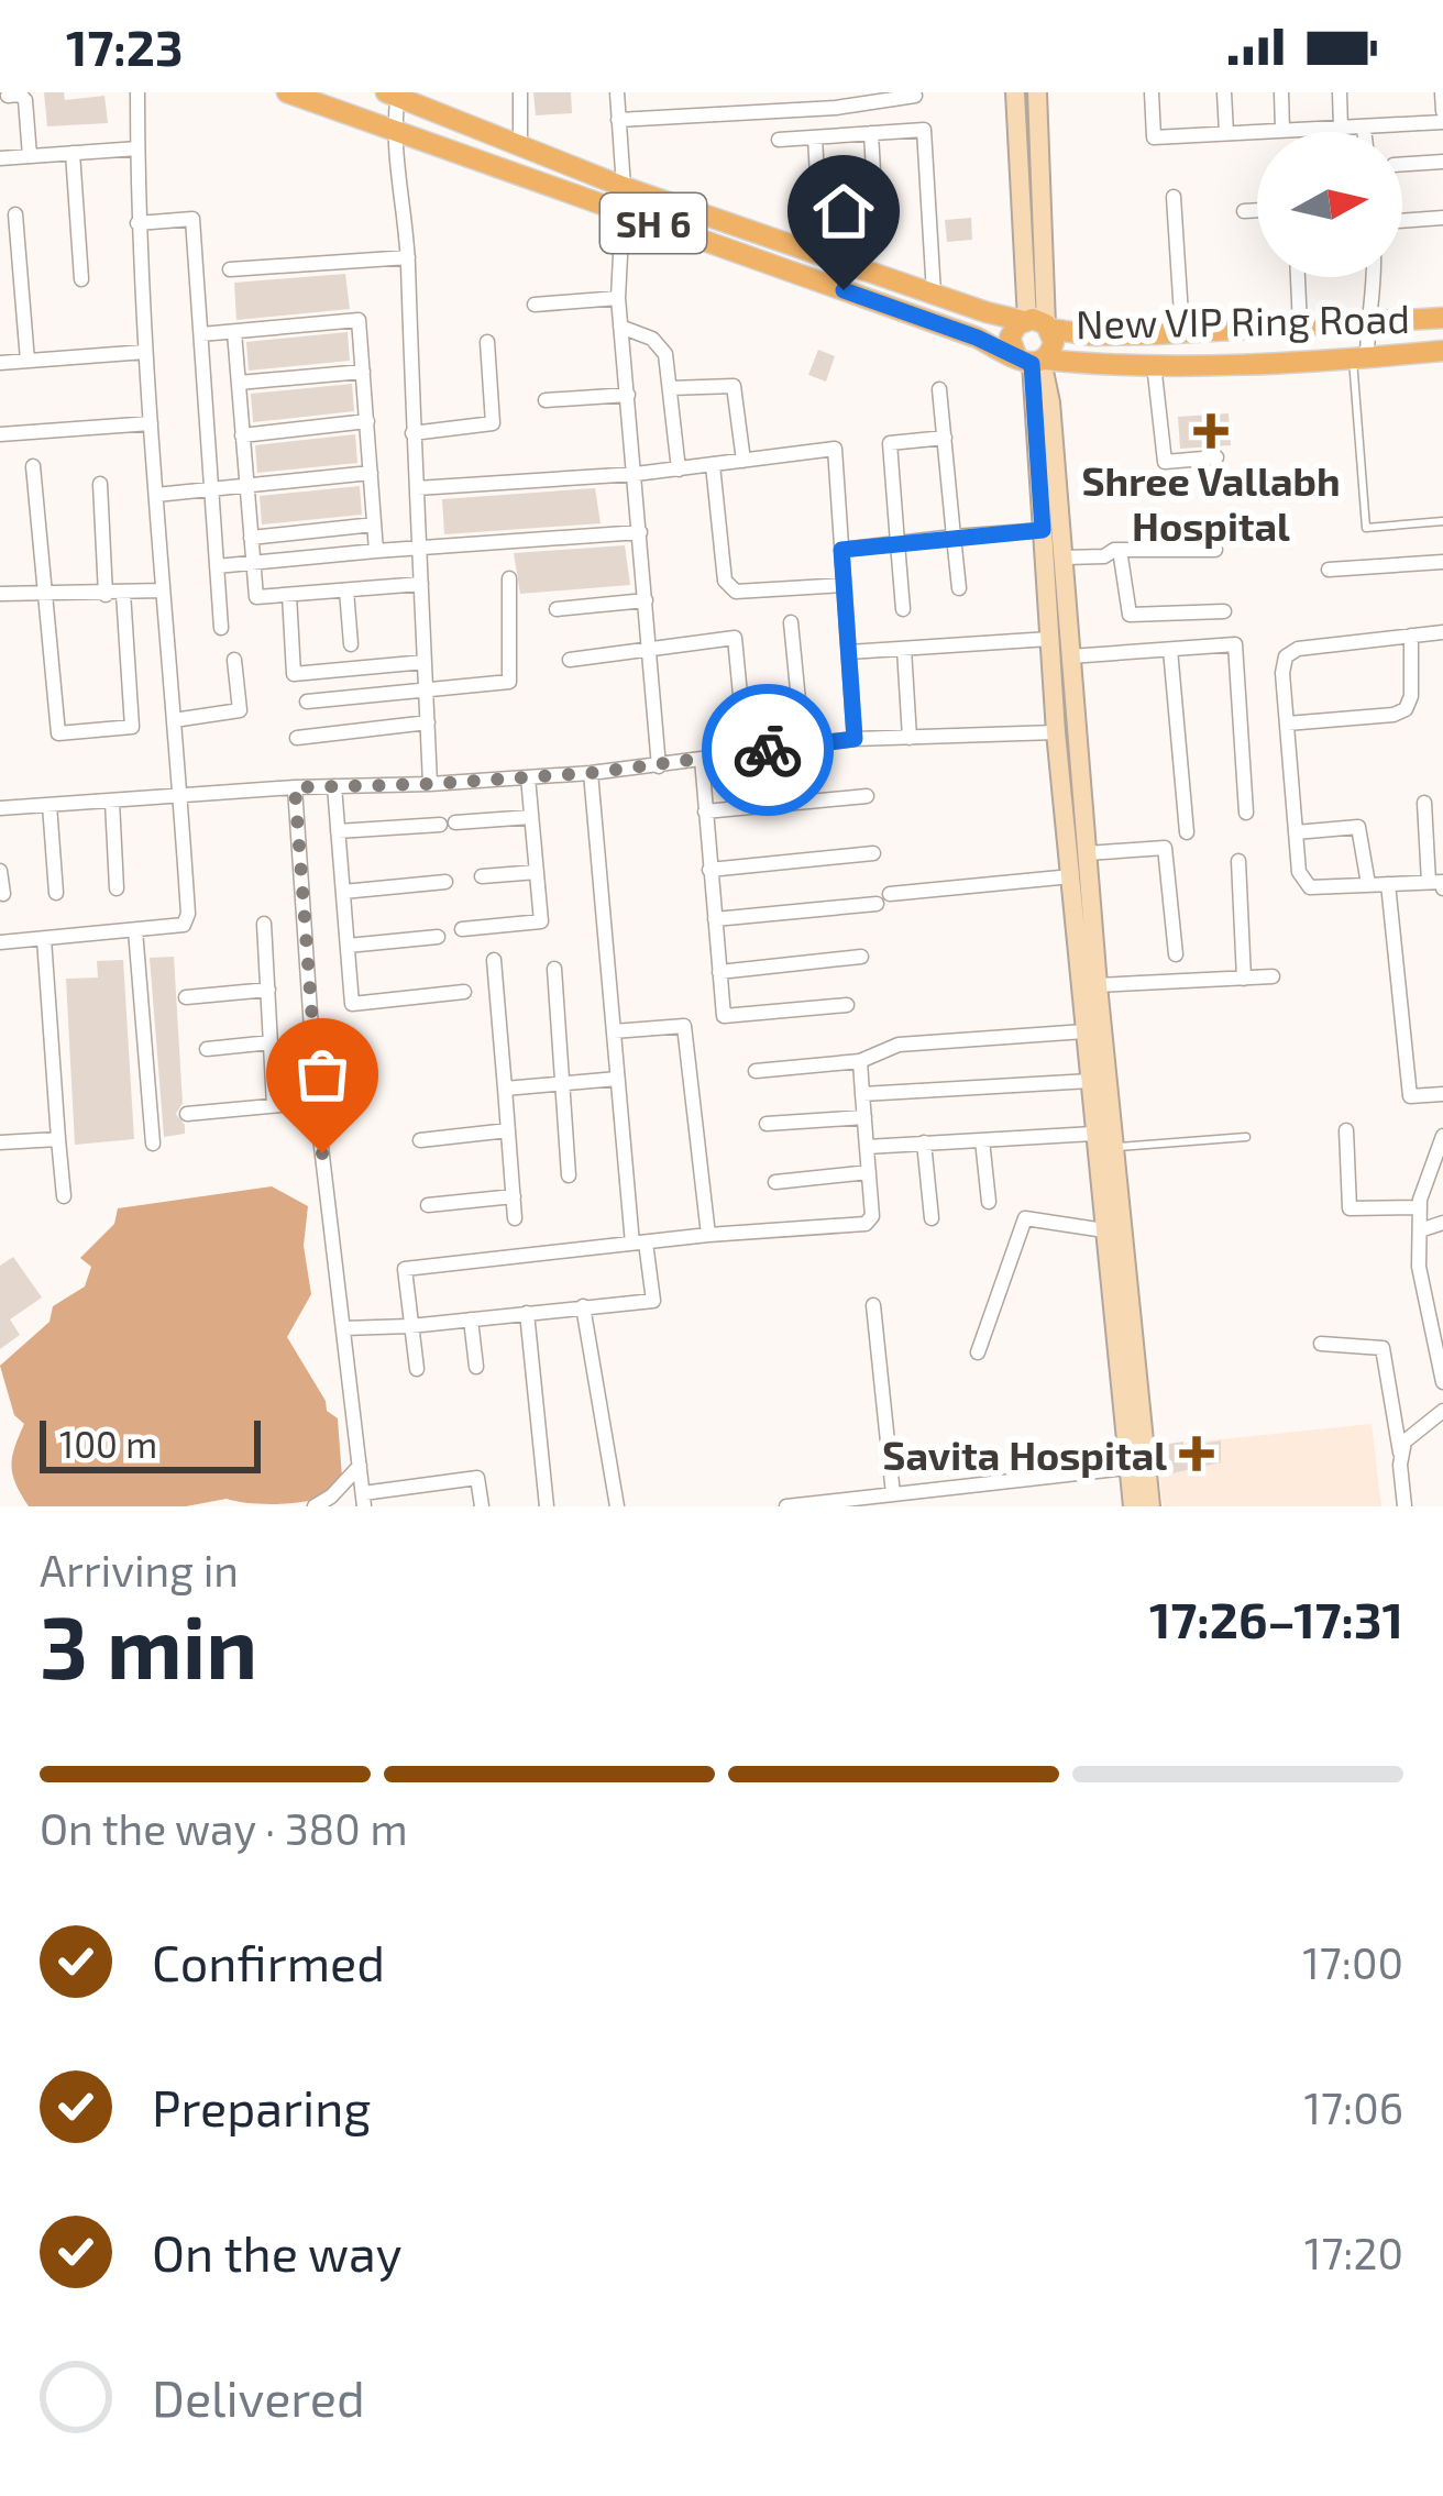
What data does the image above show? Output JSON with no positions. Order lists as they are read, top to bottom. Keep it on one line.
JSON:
{"streets":{"main road":["SH 6","New VIP Ring Road"]},"places":{"health":["Shree Vallabh Hospital","Savita Hospital"]},"scale_bar":"100 m","north":"right","page":{"status":"17:23","scale":"100 m","heading":["3 min","Arriving in","17:26–17:31"],"bar":"On the way · 380 m","list":[["Confirmed","17:00"],["Preparing","17:06"],["On the way","17:20"],"Delivered"]}}
